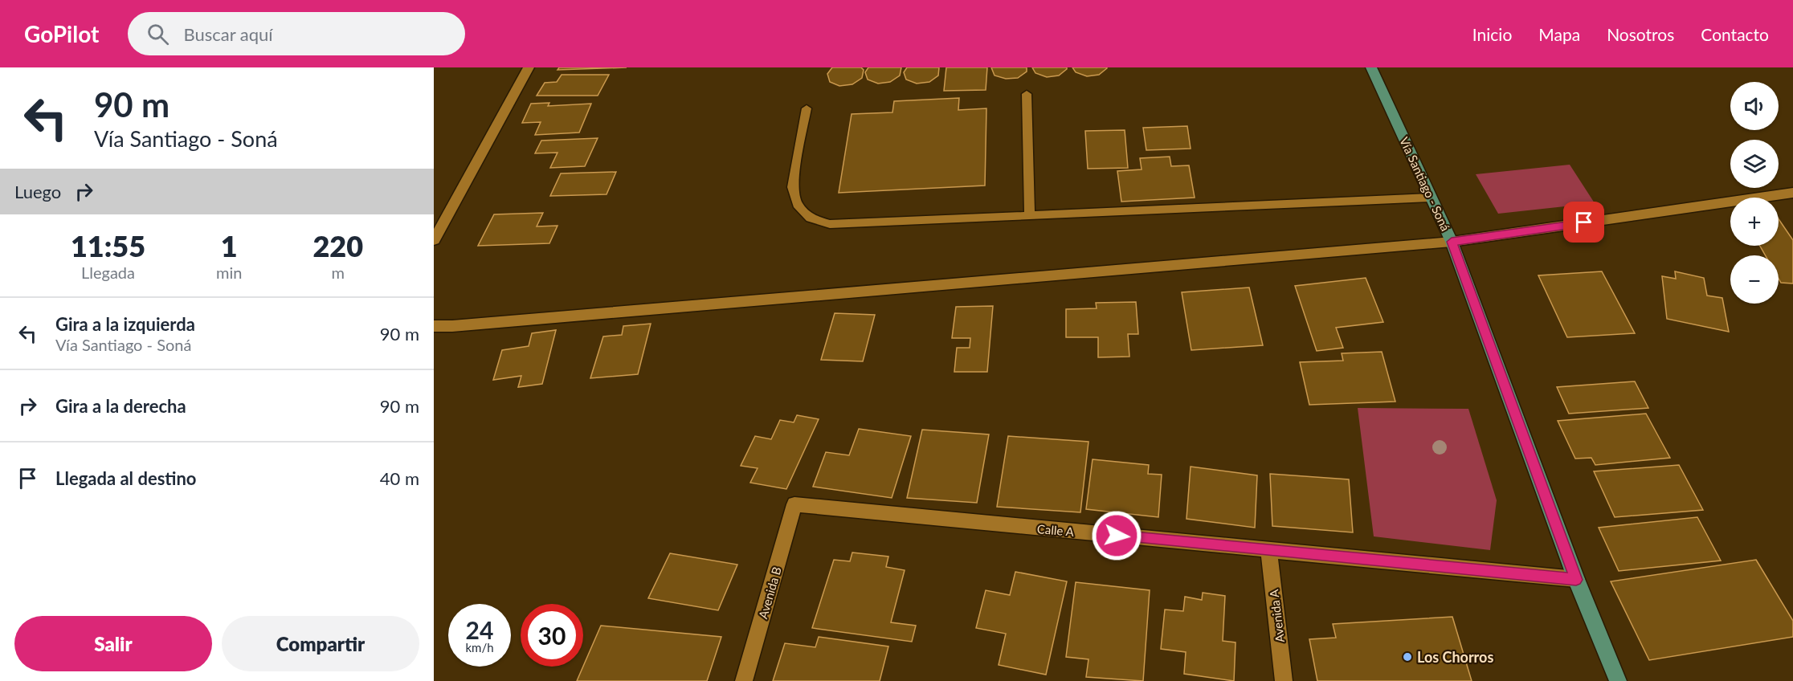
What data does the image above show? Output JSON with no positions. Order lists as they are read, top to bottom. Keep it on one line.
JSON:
{"streets":{"main road":["Vía Santiago - Soná"],"street":["Calle A","Avenida B","Avenida A"]},"crossings":[["Vía Santiago - Soná","Calle A"],["Calle A","Avenida B"],["Calle A","Avenida A"]],"places":["Los Chorros"],"page":{"header":"GoPilot","search":"Buscar aquí","nav":["Inicio","Mapa","Nosotros","Contacto"],"turn":["90 m","Vía Santiago - Soná"],"map_buttons":["+","−"],"then":"Luego","eta":["11:55","Llegada","1","min","220","m"],"list":[{"name":"Gira a la izquierda","note":"Vía Santiago - Soná","value":"90 m"},{"name":"Gira a la derecha","value":"90 m"},{"name":"Llegada al destino","value":"40 m"}],"speed":"24 km/h","limit":"30","buttons":["Salir","Compartir"]}}
